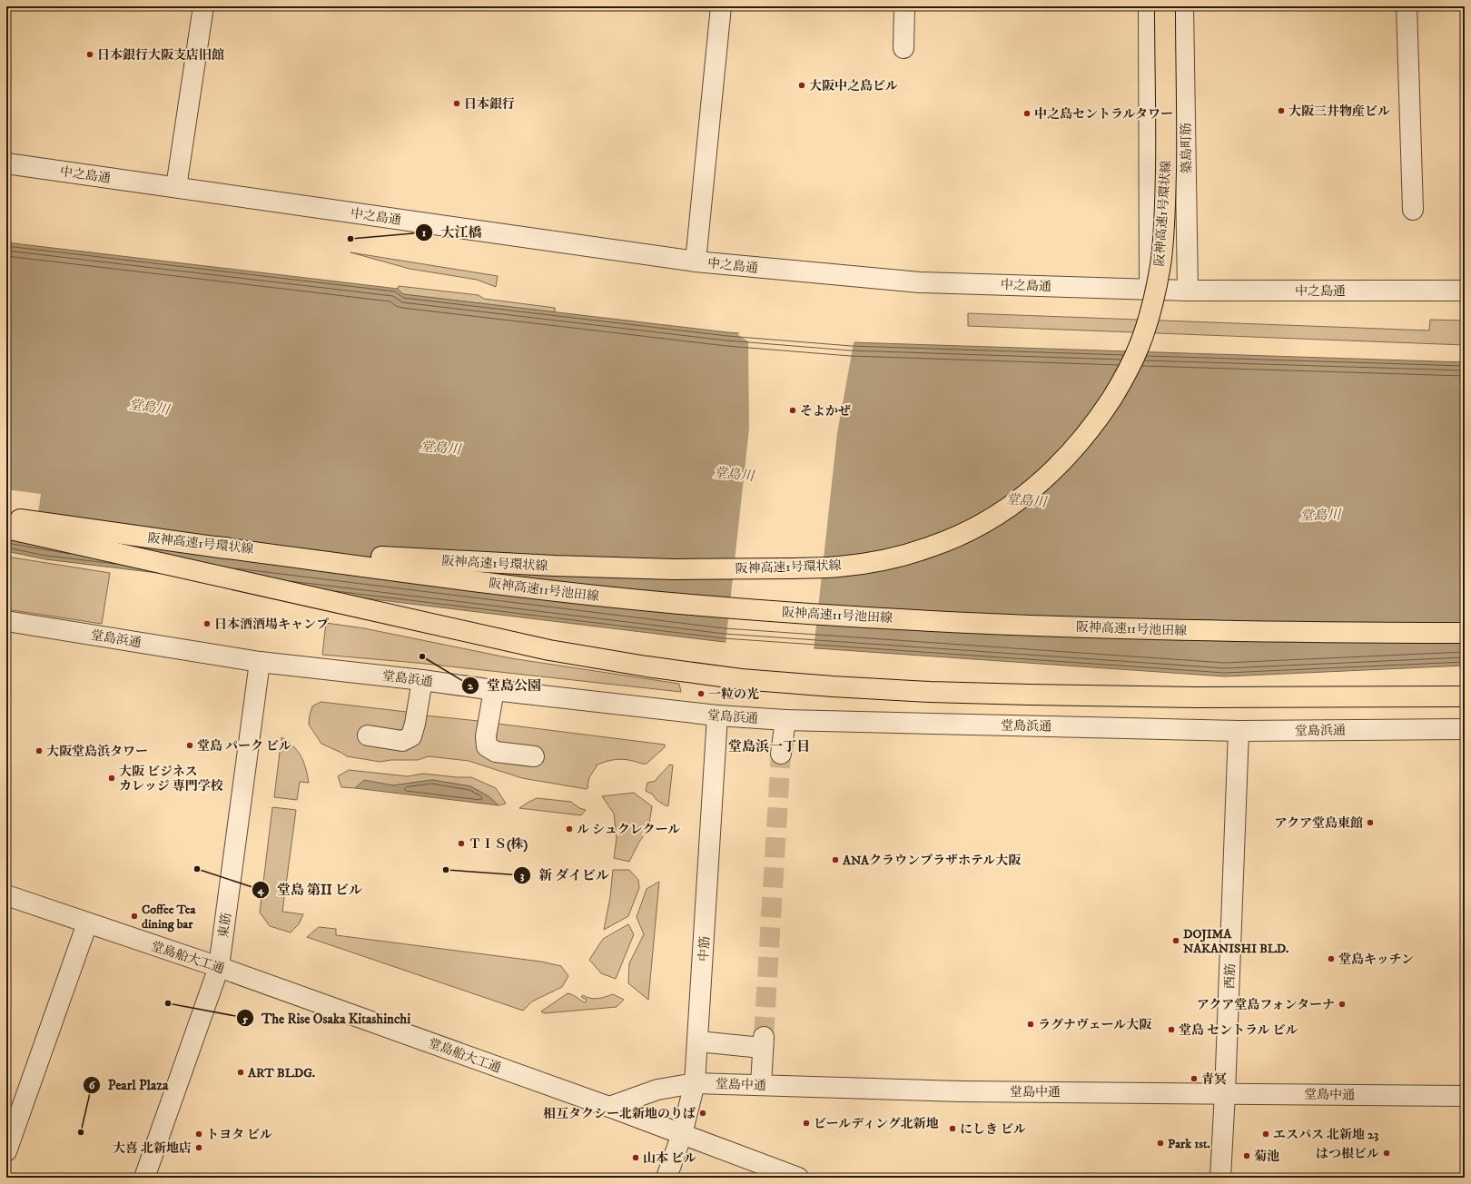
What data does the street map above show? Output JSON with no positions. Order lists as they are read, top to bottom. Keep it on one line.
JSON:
{"streets":{"highway":["阪神高速1号環状線","阪神高速11号池田線"],"street":["築島町筋","中之島通","堂島浜通","東筋","中筋","堂島船大工通","西筋","堂島中通"]},"crossings":[["築島町筋","中之島通"],["阪神高速1号環状線","阪神高速11号池田線"],["堂島浜通","東筋"],["堂島浜通","中筋"],["堂島浜通","西筋"],["東筋","堂島船大工通"],["中筋","堂島船大工通"],["中筋","堂島中通"],["堂島船大工通","堂島中通"],["西筋","堂島中通"]],"districts":["堂島浜一丁目"],"water":["堂島川"],"places":["日本銀行大阪支店旧館","大阪中之島ビル","日本銀行","大阪三井物産ビル","中之島セントラルタワー","大江橋","そよかぜ","日本酒酒場キャンプ","堂島公園","一粒の光","堂島 パーク ビル","大阪堂島浜タワー","大阪 ビジネス カレッジ 専門学校","アクア堂島東館","ル シュクレクール","ＴＩＳ(株)","ANAクラウンプラザホテル大阪","堂島 第II ビル","新 ダイビル","Coffee Tea dining bar","DOJIMA NAKANISHI BLD.","堂島キッチン","The Rise Osaka Kitashinchi","アクア堂島フォンターナ","ラグナヴェール大阪","堂島 セントラル ビル","ART BLDG.","青冥","相互タクシー北新地のりば","ビールディング北新地","にしき ビル","Pearl Plaza","トヨタ ビル","エスパス 北新地 23","Park 1st.","大喜 北新地店","はつ根ビル","菊池","山本 ビル"]}
